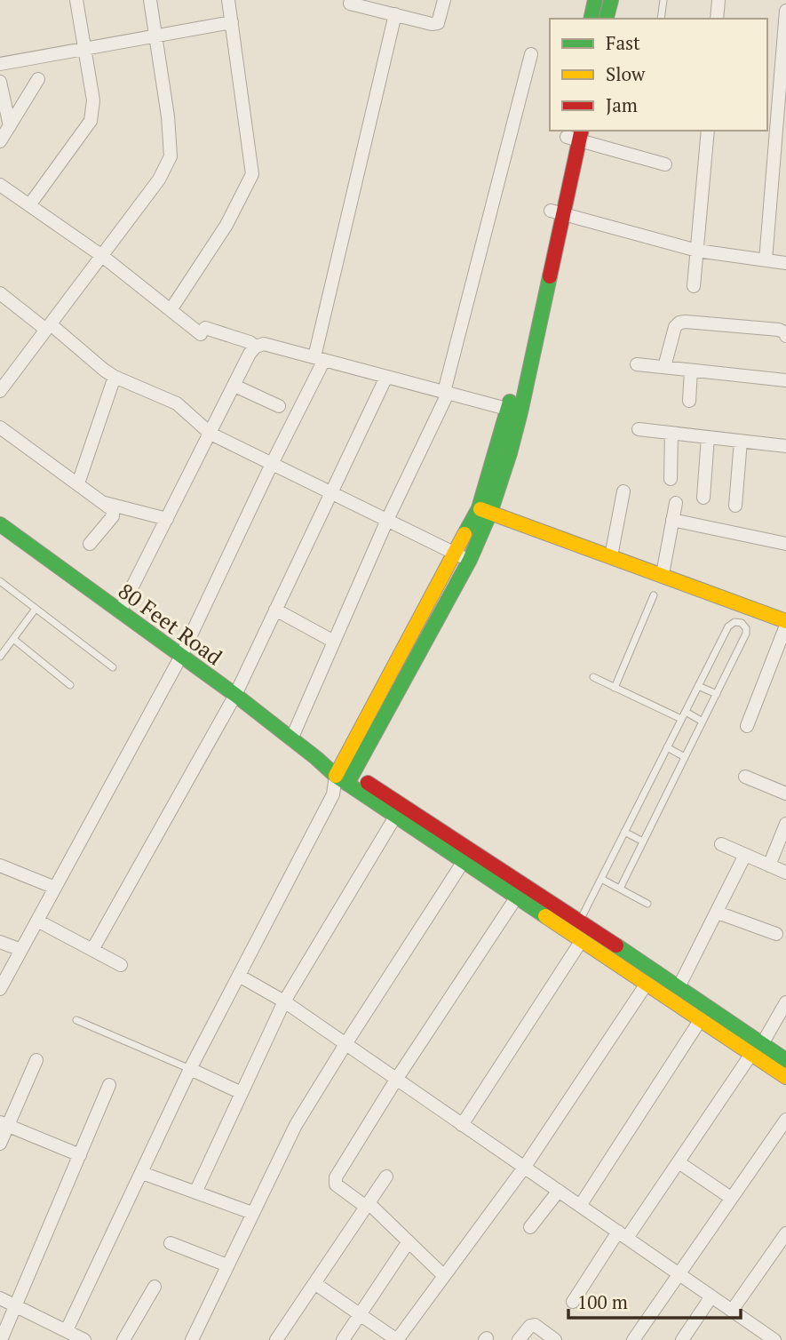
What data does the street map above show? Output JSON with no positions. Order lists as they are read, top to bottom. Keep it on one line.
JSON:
{"streets":{"main road":["80 Feet Road"]},"legend":["Fast","Slow","Jam"],"scale_bar":"100 m"}
